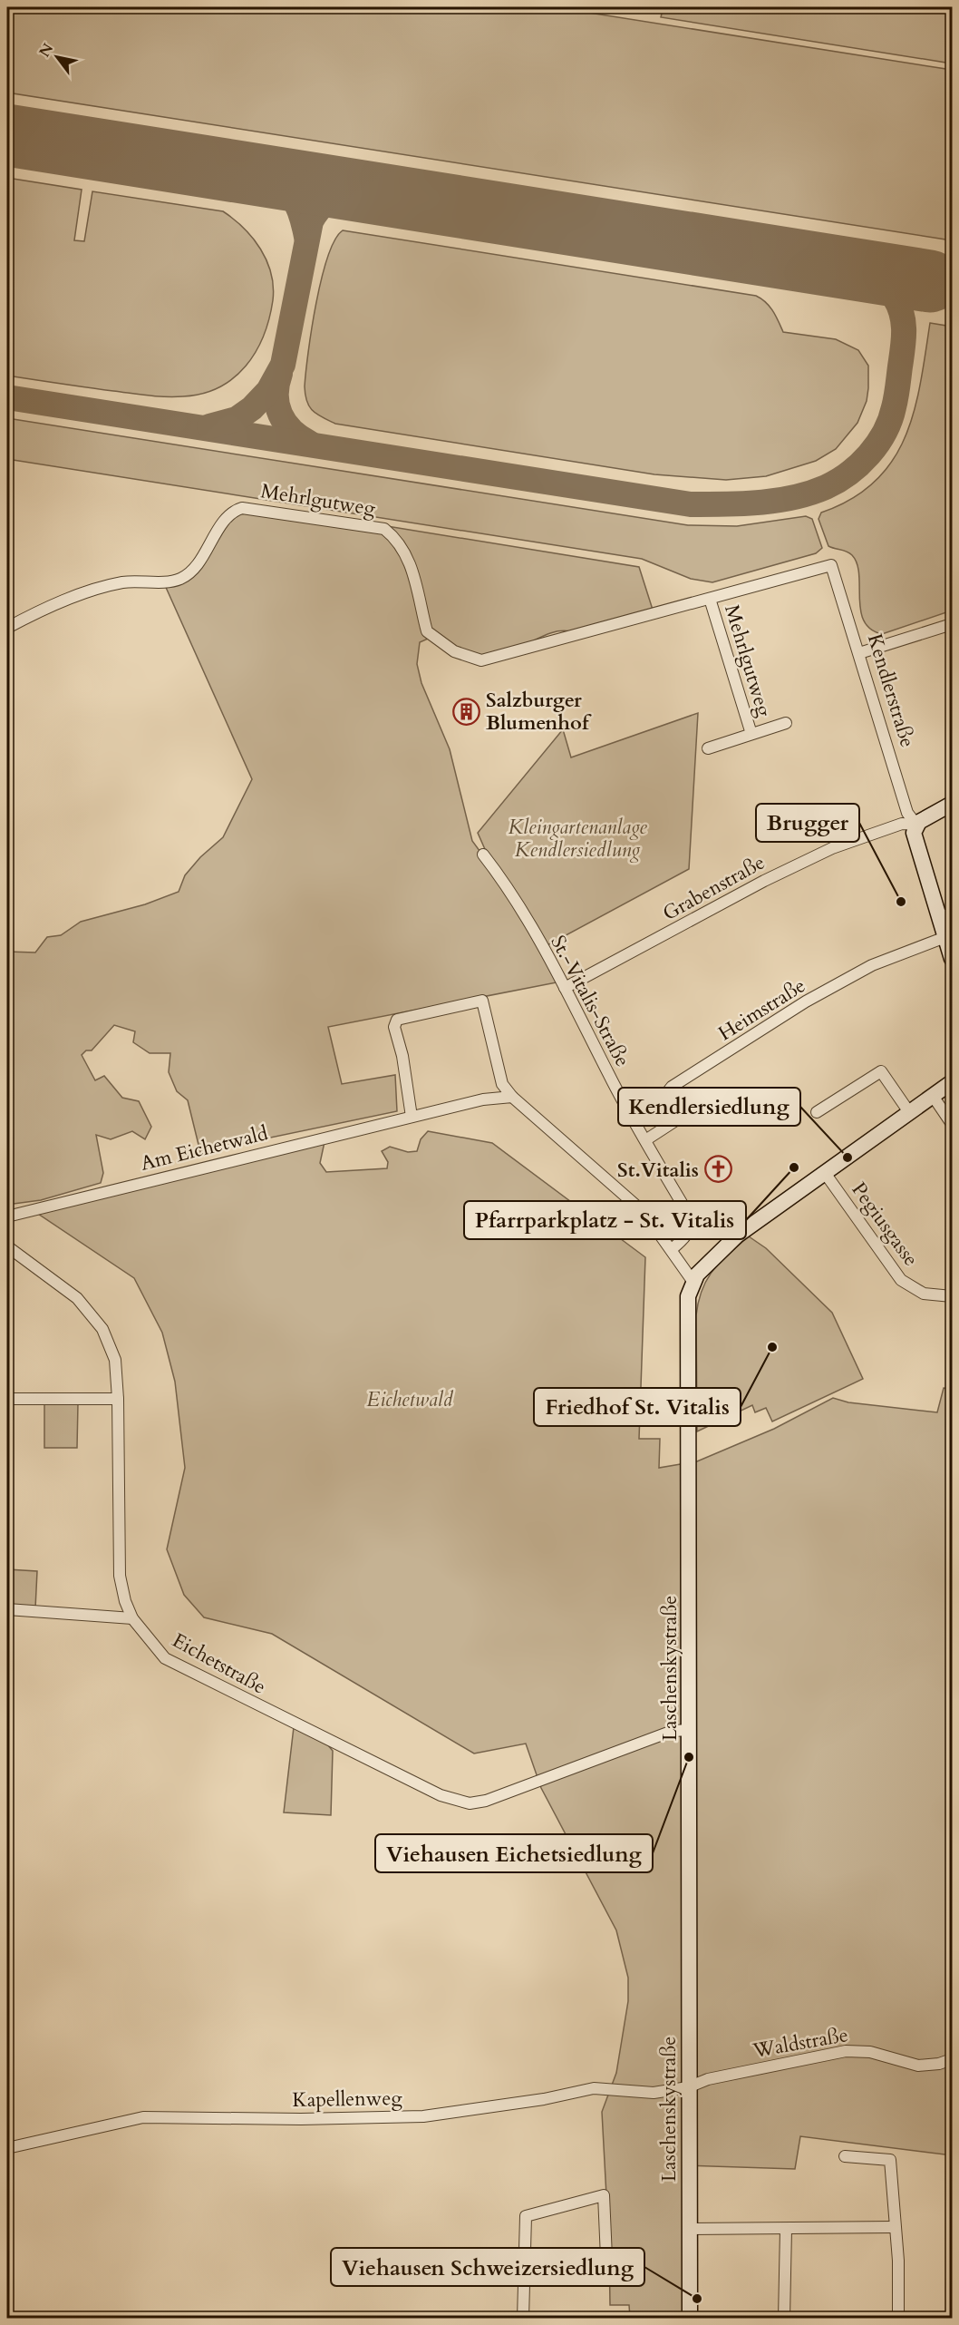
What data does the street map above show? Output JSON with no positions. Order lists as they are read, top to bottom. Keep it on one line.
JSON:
{"streets":{"street":["Mehrlgutweg","Kendlerstraße","Grabenstraße","St.-Vitalis-Straße","Heimstraße","Am Eichetwald","Pegiusgasse","Eichetstraße","Laschenskystraße","Waldstraße","Kapellenweg"]},"crossings":[["Mehrlgutweg","Kendlerstraße"],["Kendlerstraße","Grabenstraße"],["Kendlerstraße","Heimstraße"],["Grabenstraße","St.-Vitalis-Straße"],["St.-Vitalis-Straße","Heimstraße"],["Eichetstraße","Laschenskystraße"],["Laschenskystraße","Waldstraße"],["Laschenskystraße","Kapellenweg"],["Waldstraße","Kapellenweg"]],"parks":["Kleingartenanlage Kendlersiedlung","Eichetwald"],"places":{"building":["Salzburger Blumenhof"],"other":["Brugger","Kendlersiedlung","Pfarrparkplatz - St. Vitalis","Friedhof St. Vitalis","Viehausen Eichetsiedlung","Viehausen Schweizersiedlung"],"church":["St.Vitalis"]},"north":"top left"}
